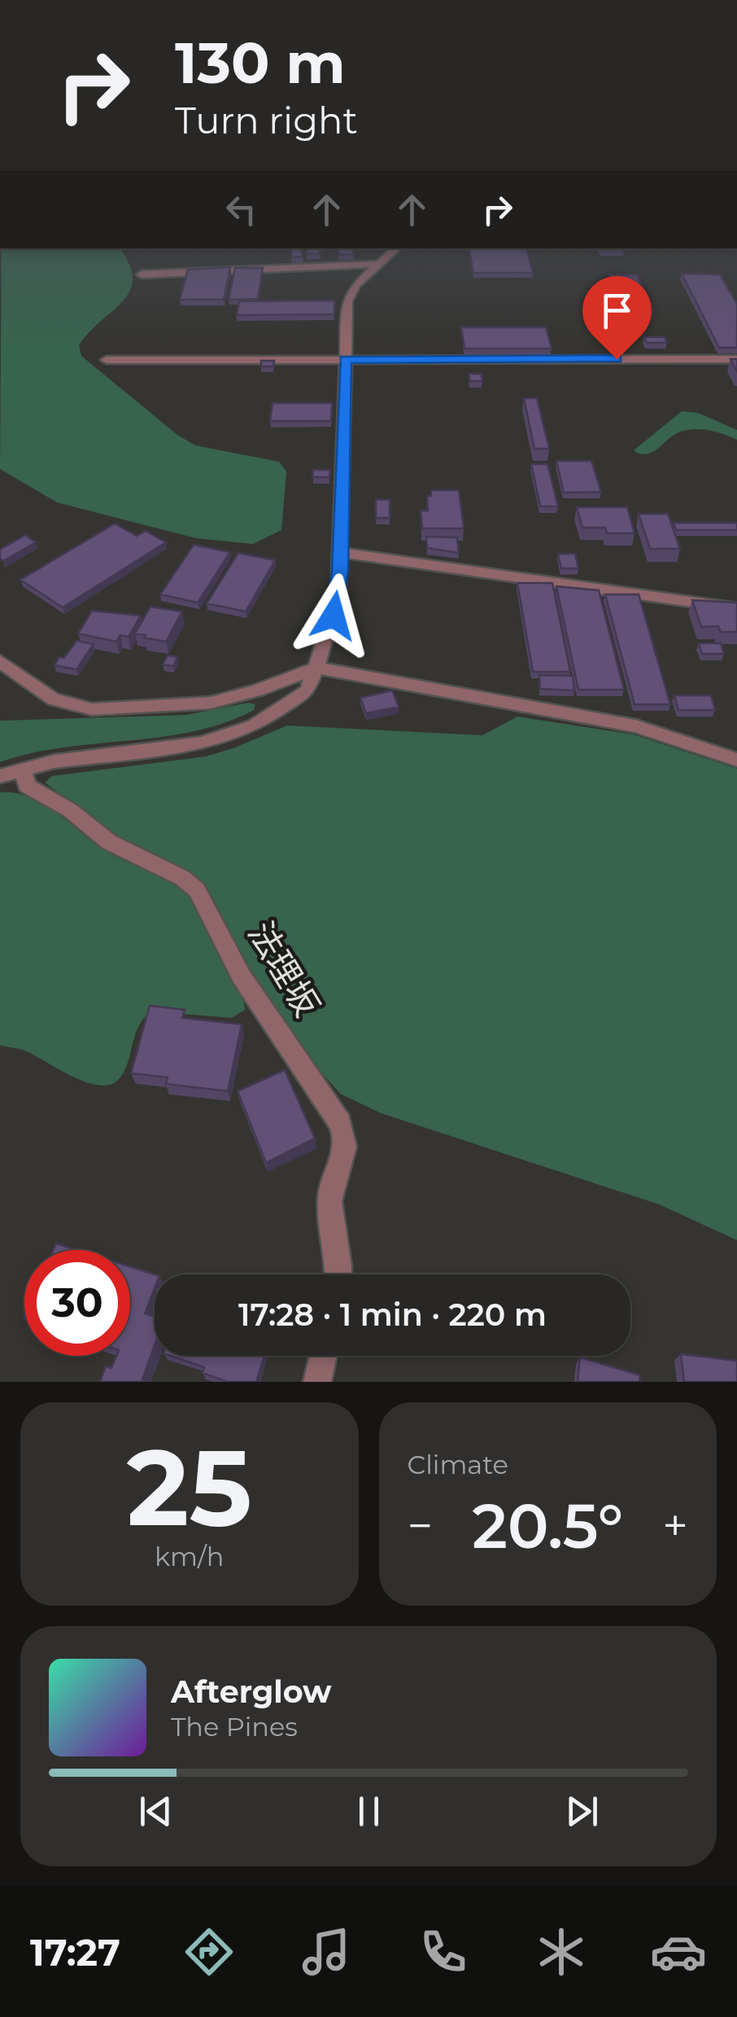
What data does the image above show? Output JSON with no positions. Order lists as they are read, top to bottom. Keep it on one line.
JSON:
{"streets":{"street":["法理坂"]},"page":{"turn":["130 m","Turn right"],"limit":"30","trip":"17:28 · 1 min · 220 m","tile":[["25","km/h"],"Climate"],"heat":["−","20.5°","+"],"song":["Afterglow","The Pines"],"tabs":"17:27"}}
